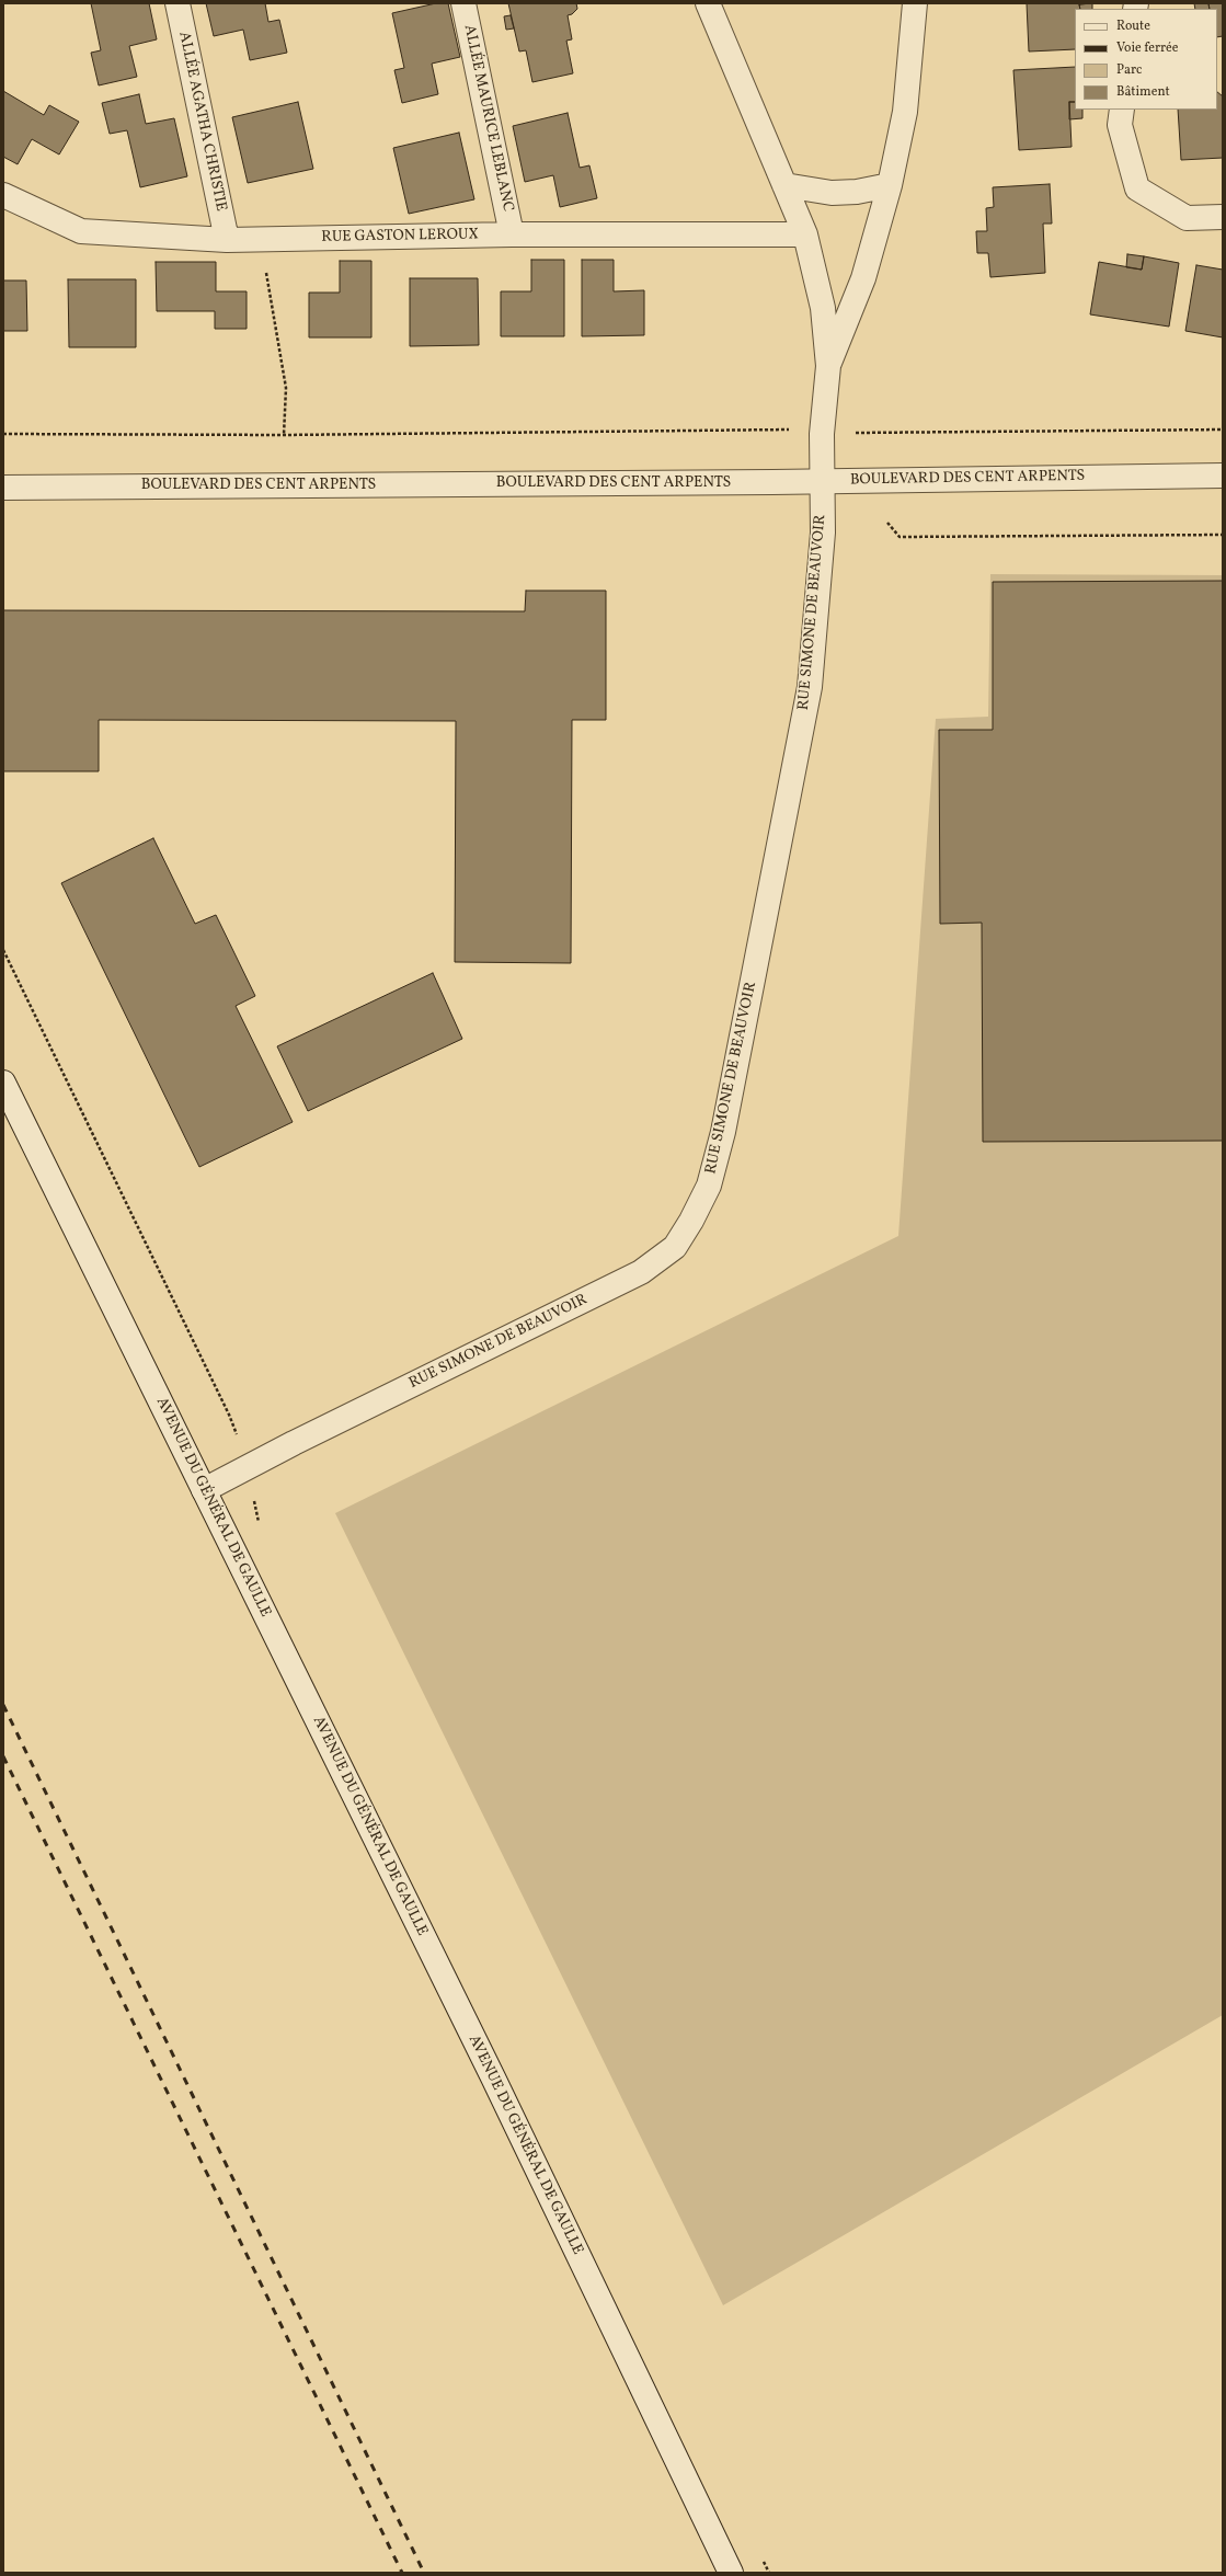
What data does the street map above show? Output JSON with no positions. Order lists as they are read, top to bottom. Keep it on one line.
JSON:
{"streets":{"street":["ALLÉE MAURICE LEBLANC","ALLÉE AGATHA CHRISTIE","RUE GASTON LEROUX","BOULEVARD DES CENT ARPENTS","RUE SIMONE DE BEAUVOIR","AVENUE DU GÉNÉRAL DE GAULLE"]},"crossings":[["ALLÉE MAURICE LEBLANC","RUE GASTON LEROUX"],["ALLÉE AGATHA CHRISTIE","RUE GASTON LEROUX"],["BOULEVARD DES CENT ARPENTS","RUE SIMONE DE BEAUVOIR"],["RUE SIMONE DE BEAUVOIR","AVENUE DU GÉNÉRAL DE GAULLE"]],"legend":["Route","Voie ferrée","Parc","Bâtiment"]}
